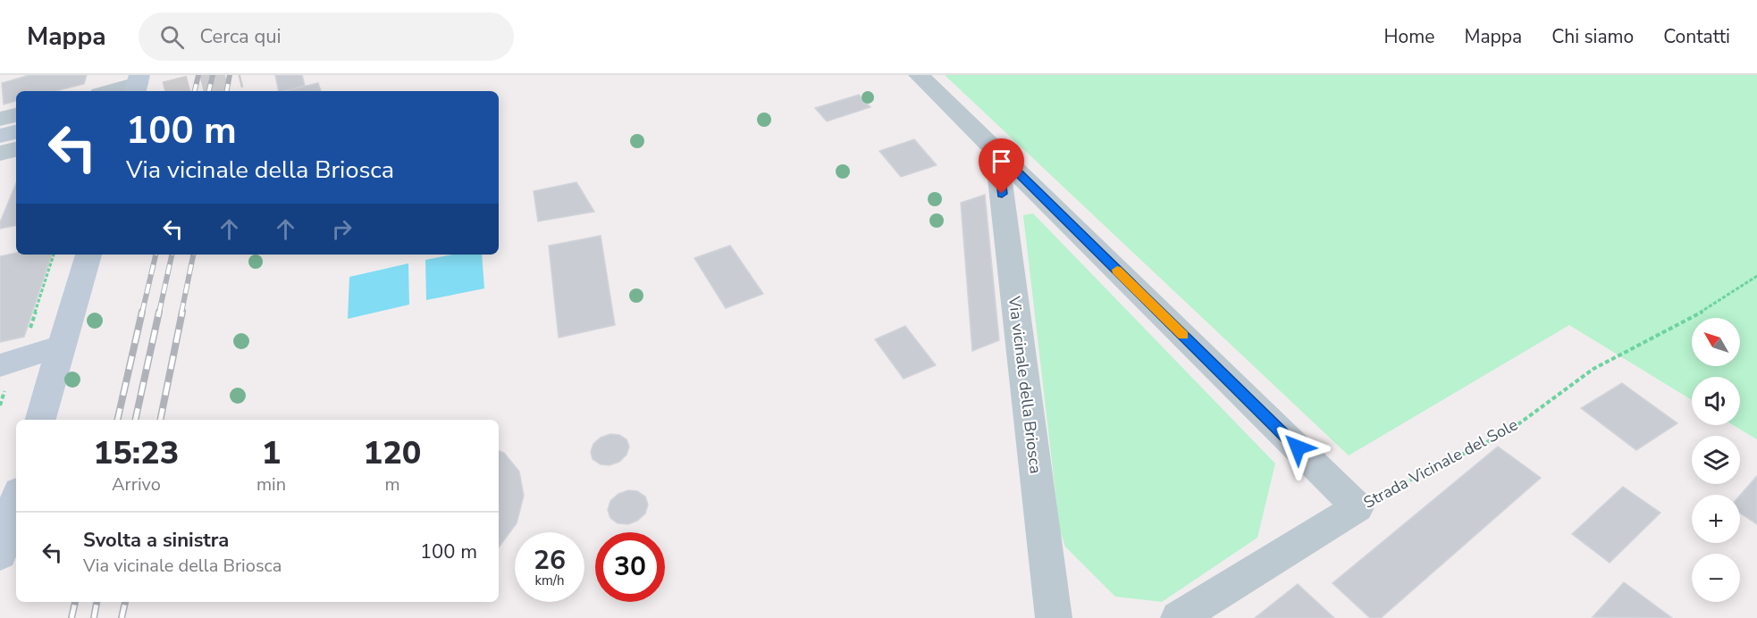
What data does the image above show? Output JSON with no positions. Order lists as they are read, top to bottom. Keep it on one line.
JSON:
{"streets":{"street":["Via vicinale della Briosca","Strada Vicinale del Sole"]},"north":"top left","page":{"header":"Mappa","search":"Cerca qui","nav":["Home","Mappa","Chi siamo","Contatti"],"turn":["100 m","Via vicinale della Briosca"],"map_buttons":["+","−"],"eta":["15:23","Arrivo","1","min","120","m"],"list":[{"name":"Svolta a sinistra","note":"Via vicinale della Briosca","value":"100 m"}],"speed":"26 km/h","limit":"30"}}
